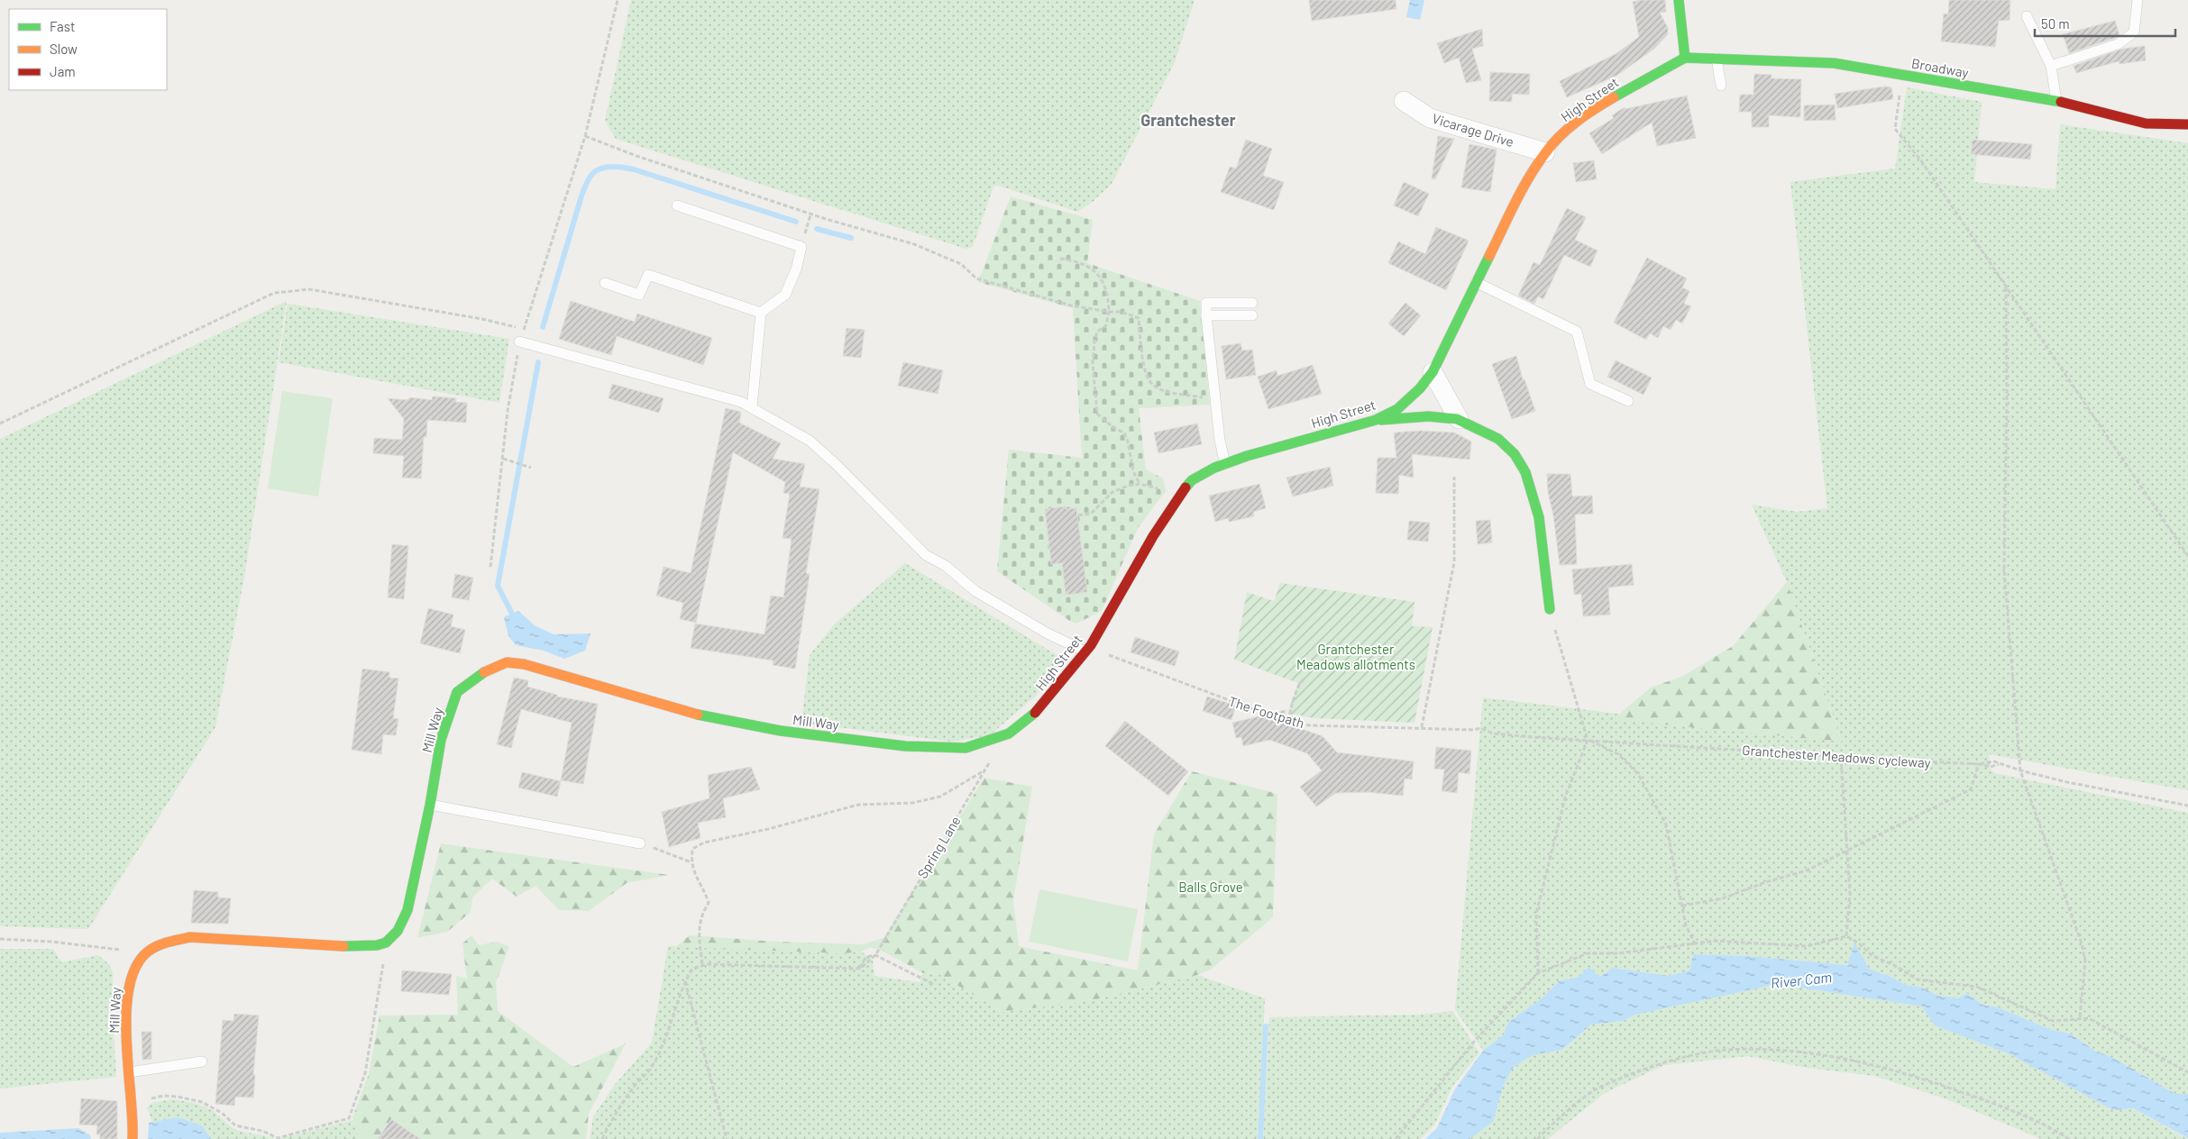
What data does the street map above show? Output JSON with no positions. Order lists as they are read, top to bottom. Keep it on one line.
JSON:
{"streets":{"street":["Broadway","High Street","Vicarage Drive","Mill Way"],"path":["The Footpath","Grantchester Meadows cycleway","Spring Lane"]},"crossings":[["Broadway","High Street"],["High Street","Vicarage Drive"],["High Street","The Footpath"],["High Street","Mill Way"],["The Footpath","Grantchester Meadows cycleway"],["Mill Way","Spring Lane"]],"districts":["Grantchester"],"water":["River Cam"],"parks":["Grantchester Meadows allotments","Balls Grove"],"legend":["Fast","Slow","Jam"],"scale_bar":"50 m"}
